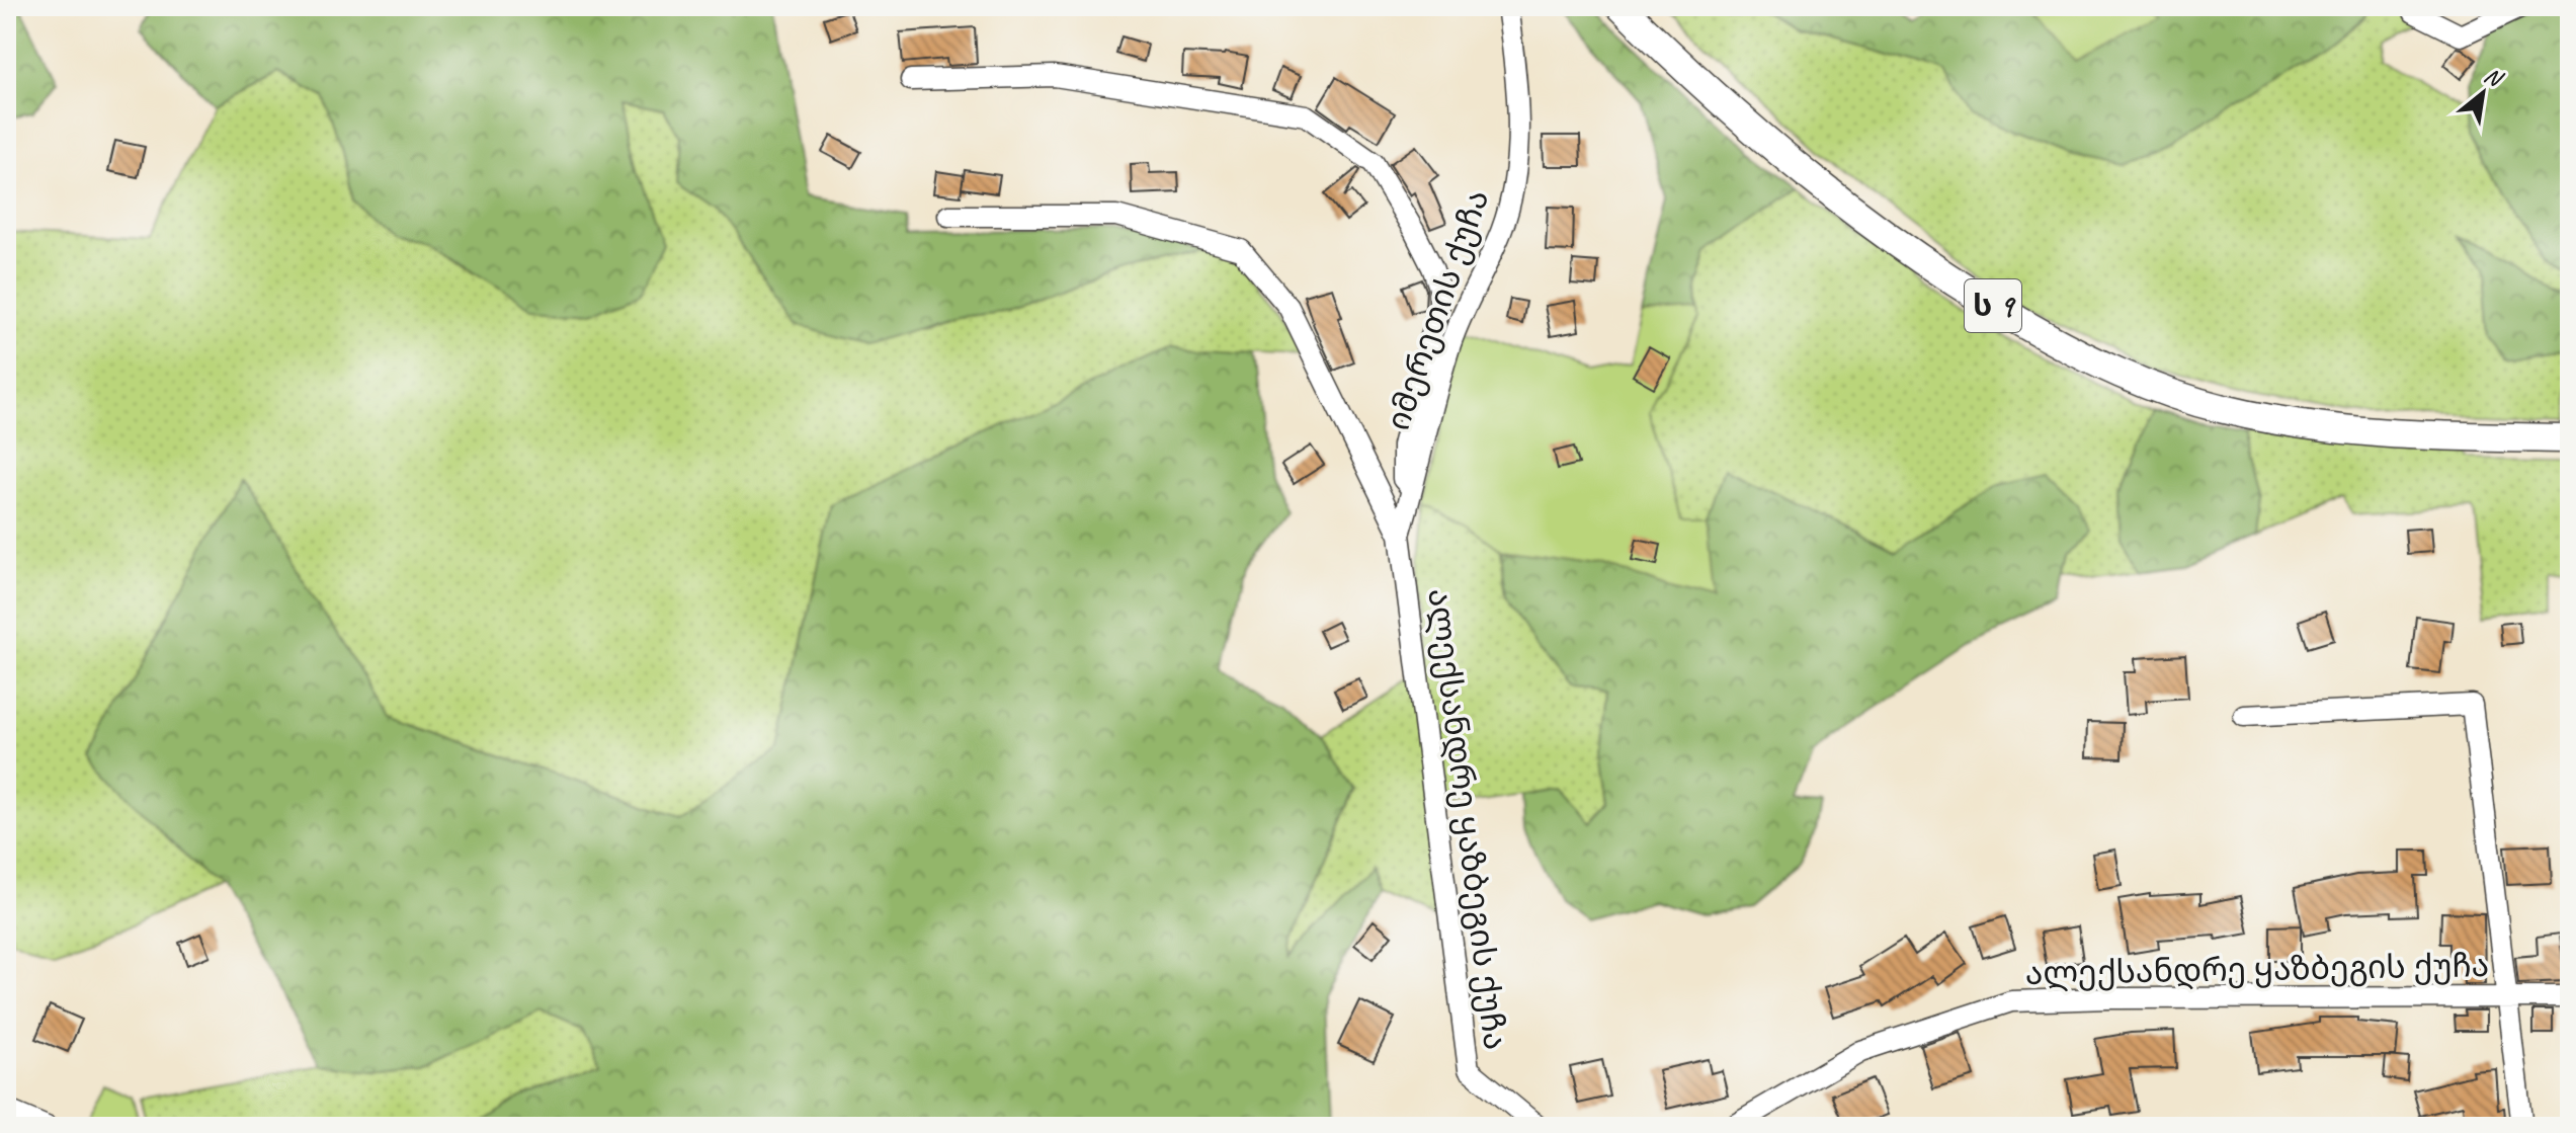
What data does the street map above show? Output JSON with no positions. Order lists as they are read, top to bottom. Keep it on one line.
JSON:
{"streets":{"highway":["ს 9"],"street":["იმერეთის ქუჩა","ალექსანდრე ყაზბეგის ქუჩა"]},"crossings":[["იმერეთის ქუჩა","ალექსანდრე ყაზბეგის ქუჩა"]],"north":"top right"}
